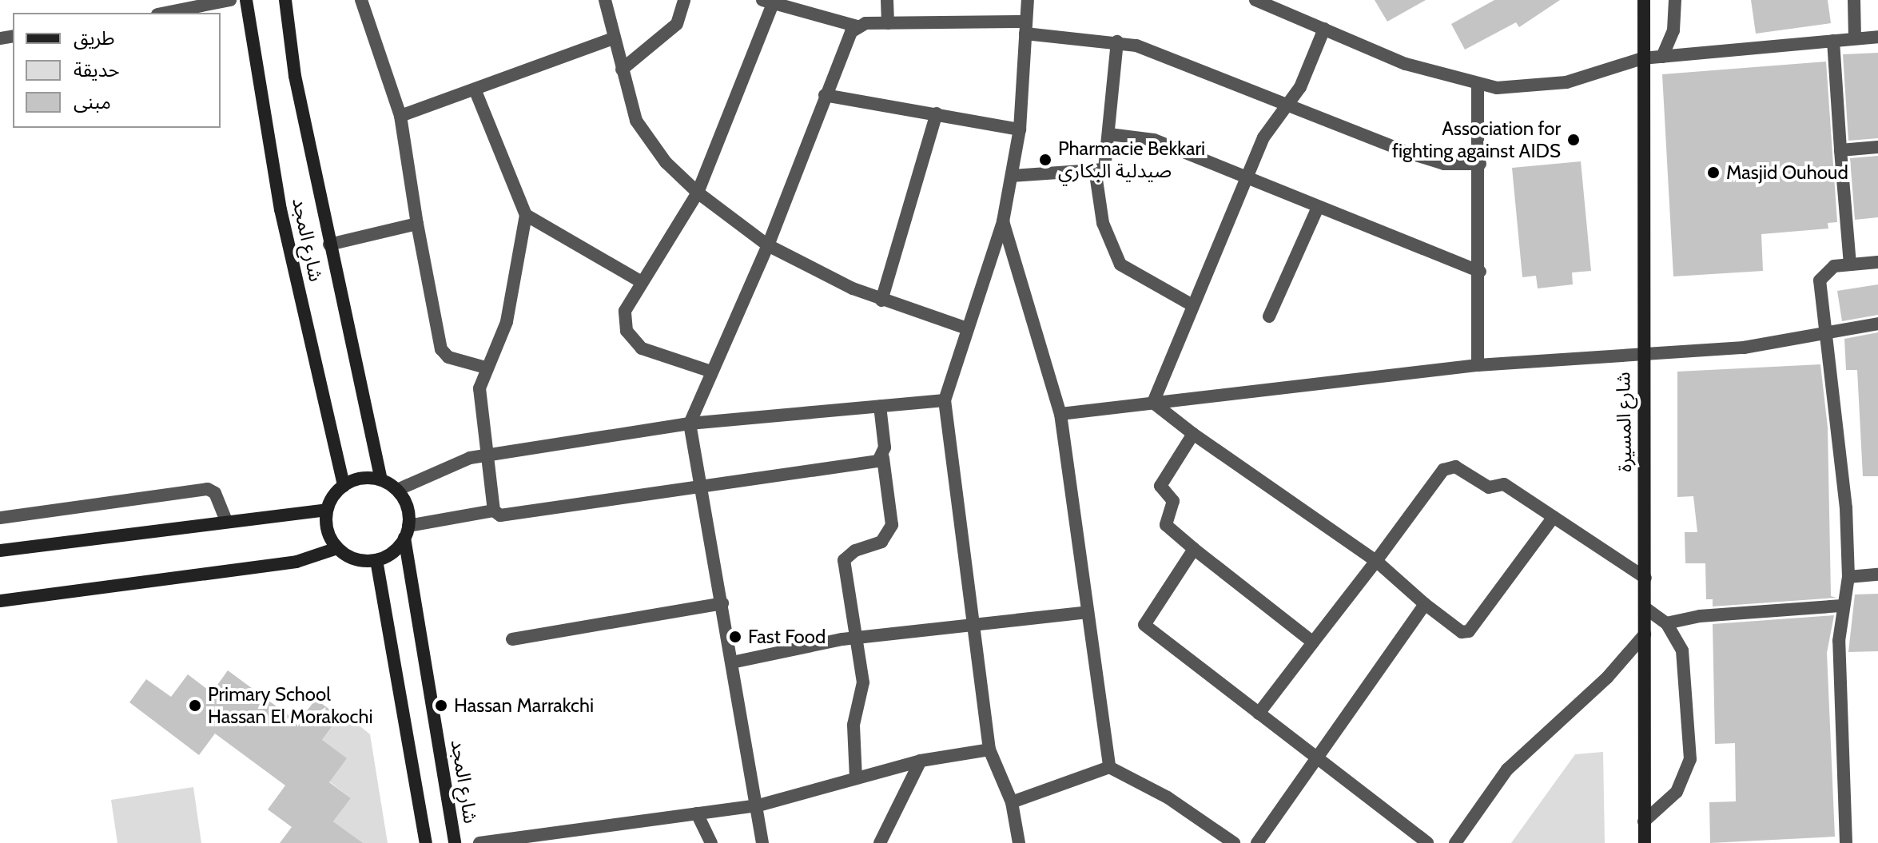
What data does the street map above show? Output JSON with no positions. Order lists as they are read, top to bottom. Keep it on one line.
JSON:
{"streets":{"main road":["شارع المجد","شارع المسيرة"]},"places":["Association for fighting against AIDS","Pharmacie Bekkari صيدلية البكاري","Masjid Ouhoud","Fast Food","Primary School Hassan El Morakochi","Hassan Marrakchi"],"legend":["طريق","حديقة","مبنى"]}
